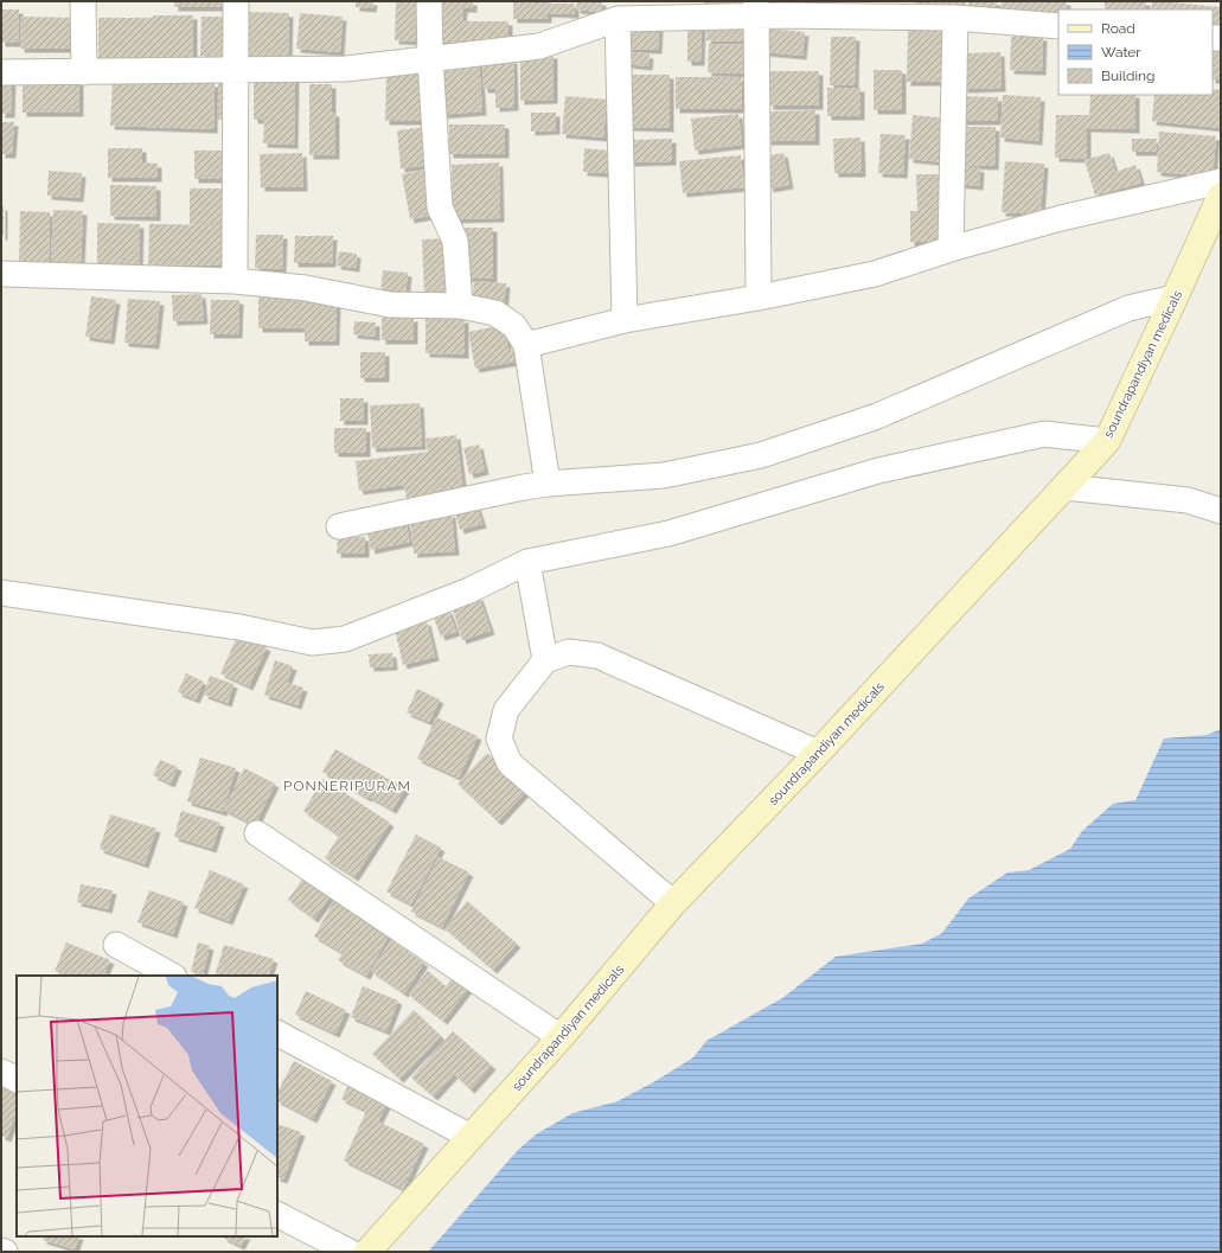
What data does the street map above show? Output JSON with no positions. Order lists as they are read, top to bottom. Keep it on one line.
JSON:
{"streets":{"main road":["soundrapandiyan medicals"]},"districts":["PONNERIPURAM"],"legend":["Road","Water","Building"]}
